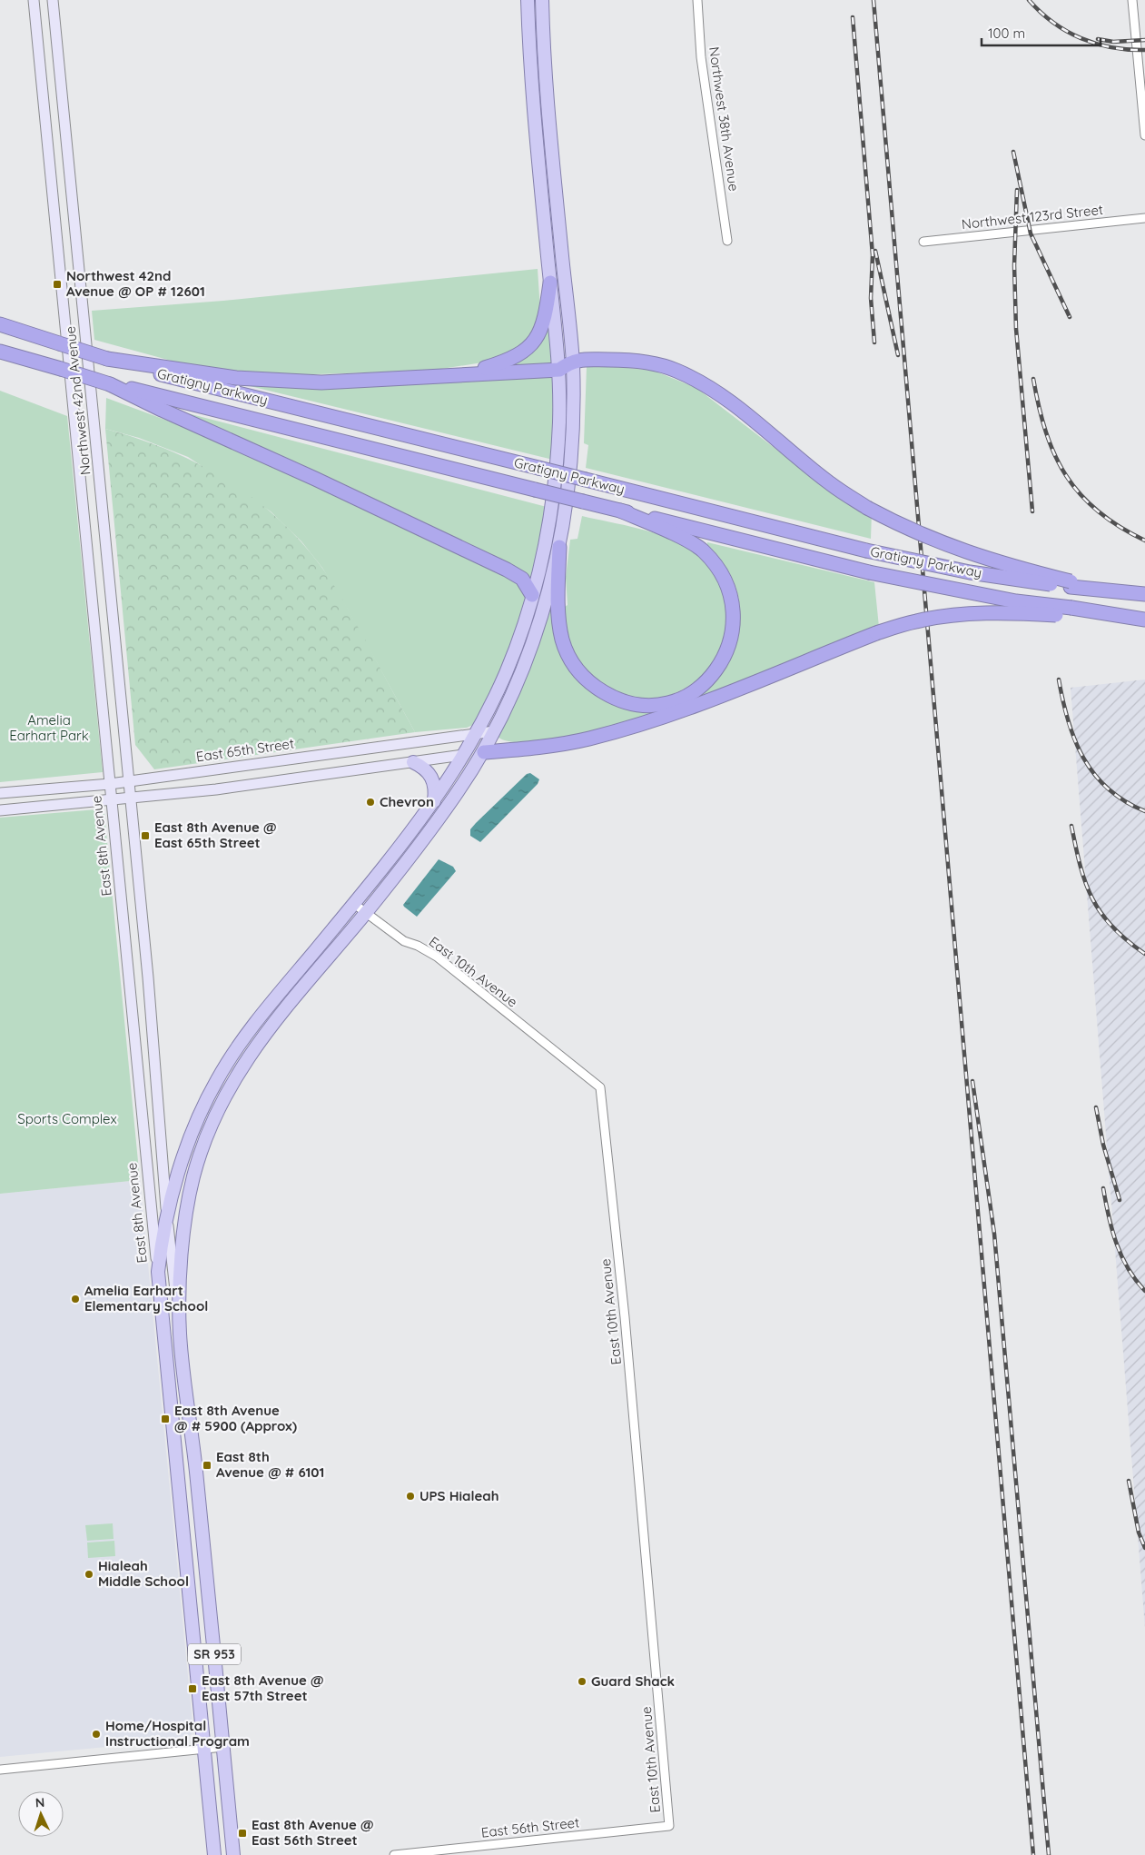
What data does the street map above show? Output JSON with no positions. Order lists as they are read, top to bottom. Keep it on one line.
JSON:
{"streets":{"highway":["Gratigny Parkway"],"main road":["Northwest 42nd Avenue","East 65th Street","East 8th Avenue","SR 953"],"street":["Northwest 38th Avenue","Northwest 123rd Street","East 10th Avenue","East 56th Street"]},"crossings":[["Northwest 42nd Avenue","East 65th Street"],["Northwest 42nd Avenue","East 8th Avenue"],["Northwest 42nd Avenue","SR 953"],["East 65th Street","East 8th Avenue"],["East 10th Avenue","East 56th Street"]],"parks":["Amelia Earhart Park","Sports Complex"],"places":{"transit":["Northwest 42nd Avenue @ OP # 12601","East 8th Avenue @ East 65th Street","East 8th Avenue @ # 5900 (Approx)","East 8th Avenue @ # 6101","East 8th Avenue @ East 57th Street","East 8th Avenue @ East 56th Street"],"other":["Chevron","Amelia Earhart Elementary School","UPS Hialeah","Hialeah Middle School","Guard Shack","Home/Hospital Instructional Program"]},"scale_bar":"100 m","north":"top"}
